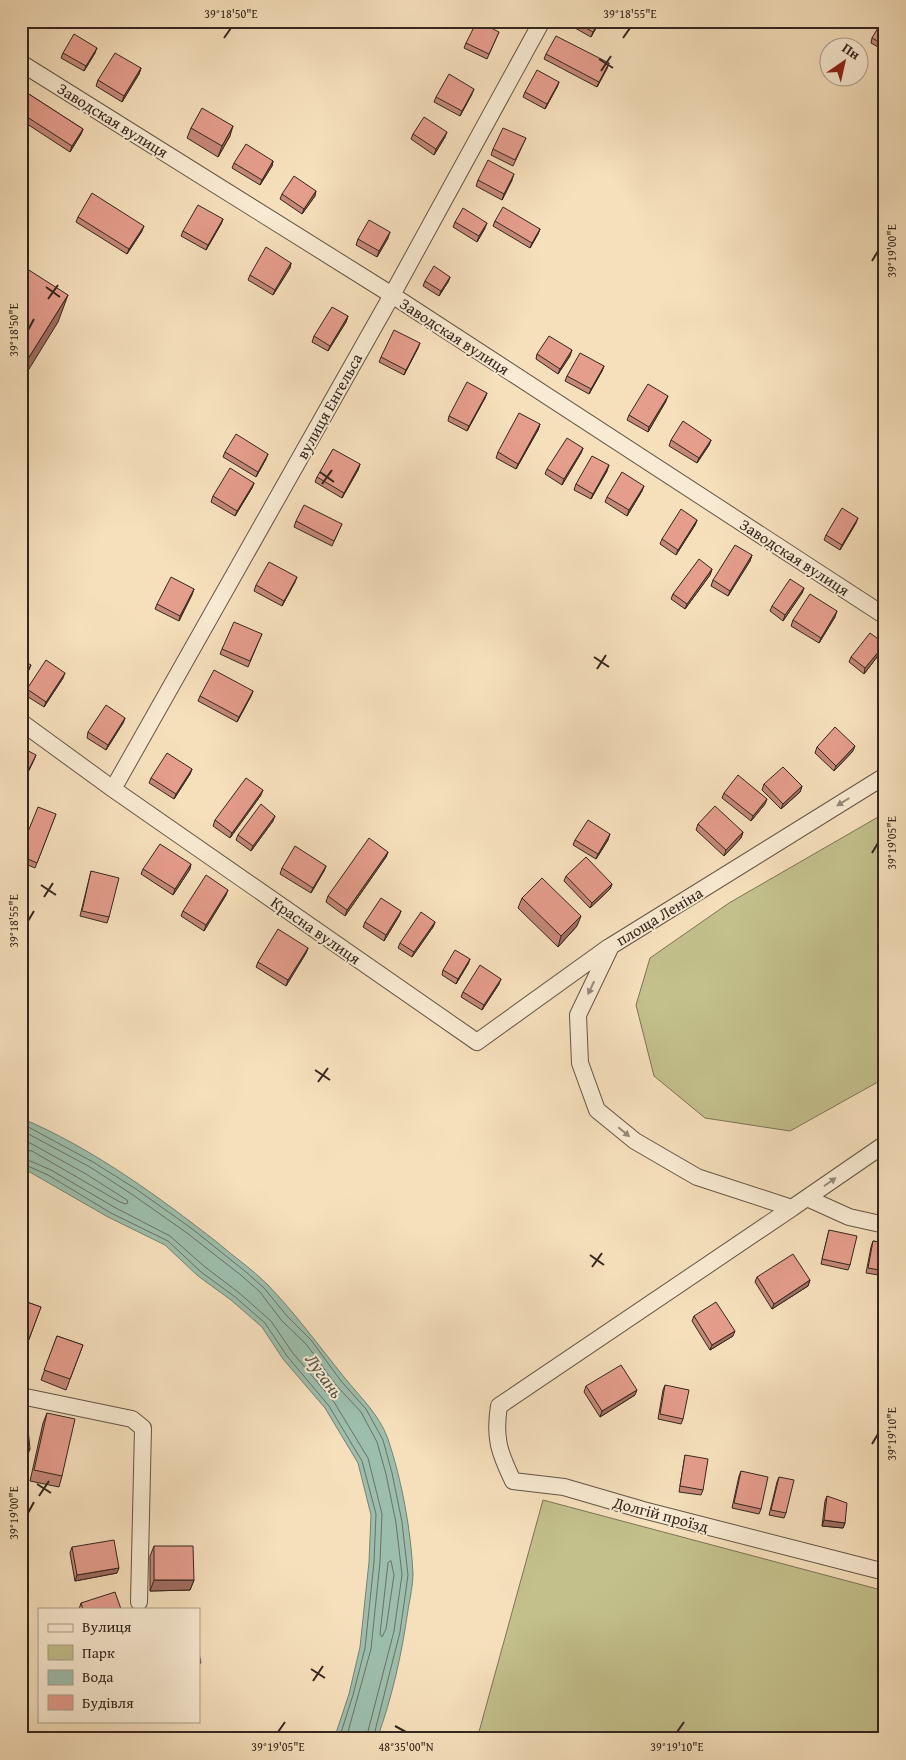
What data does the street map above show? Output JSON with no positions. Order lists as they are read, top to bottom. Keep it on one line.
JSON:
{"streets":{"street":["Заводская вулиця","вулиця Енгельса","площа Леніна","Красна вулиця","Долгій проїзд"]},"crossings":[["Заводская вулиця","вулиця Енгельса"],["вулиця Енгельса","Красна вулиця"],["площа Леніна","Красна вулиця"],["площа Леніна","Долгій проїзд"]],"water":["Лугань"],"legend":["Вулиця","Парк","Вода","Будівля"],"north":"top right","coordinates":["39°18'50\"E","39°18'55\"E","39°19'00\"E","39°19'05\"E","39°19'10\"E","48°35'00\"N"]}
